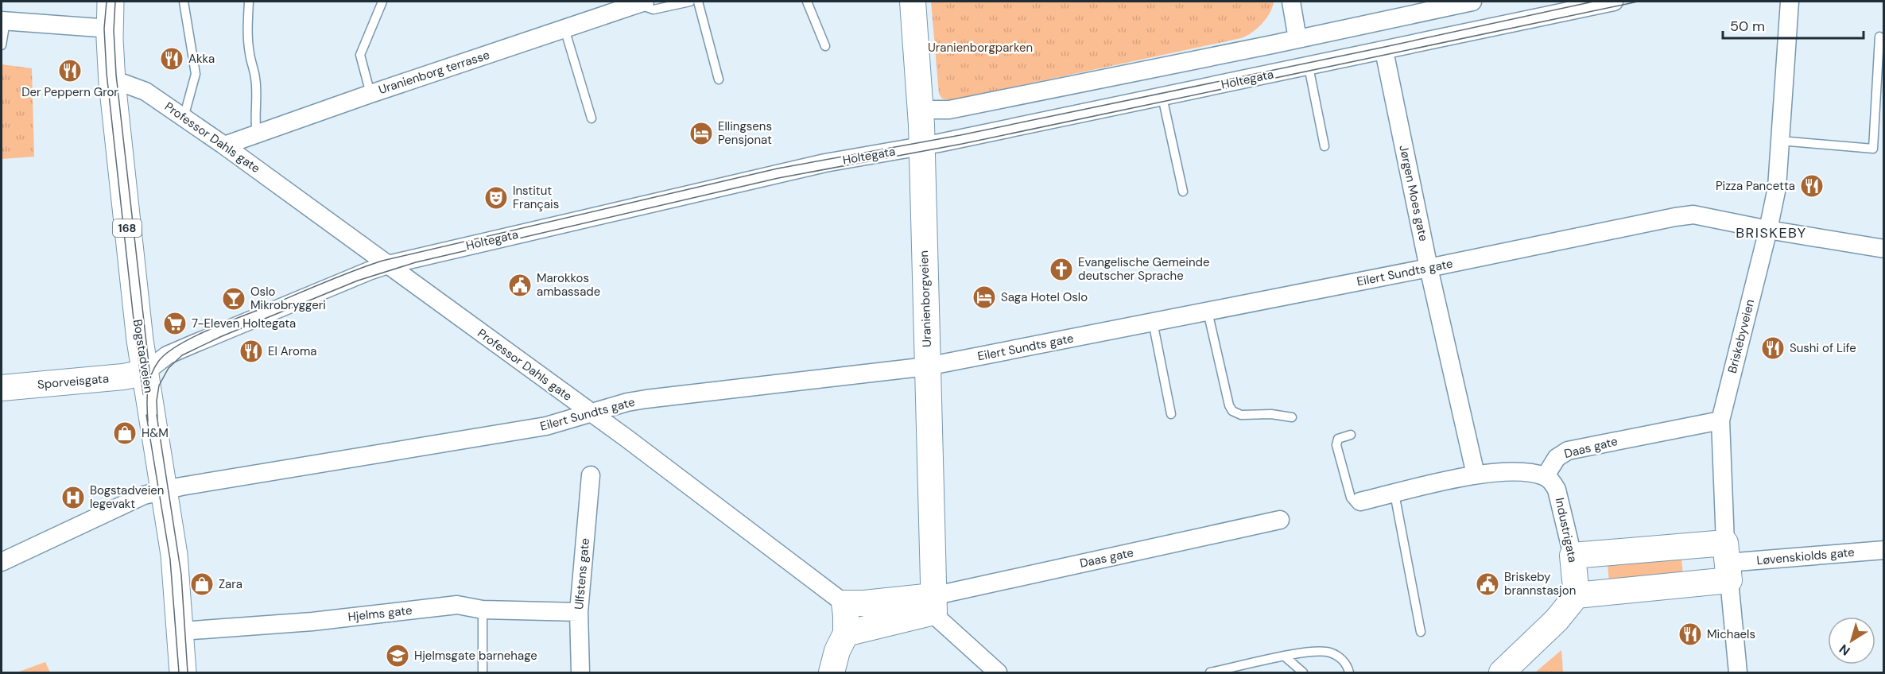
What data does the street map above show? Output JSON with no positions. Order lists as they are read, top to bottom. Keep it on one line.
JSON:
{"streets":{"main road":["168","Bogstadveien"],"street":["Uranienborg terrasse","Holtegata","Professor Dahls gate","Jørgen Moes gate","Eilert Sundts gate","Uranienborgveien","Briskebyveien","Sporveisgata","Daas gate","Industrigata","Løvenskiolds gate","Ulfstens gate","Hjelms gate"]},"crossings":[["Uranienborg terrasse","Professor Dahls gate"],["Holtegata","Professor Dahls gate"],["Holtegata","Jørgen Moes gate"],["Holtegata","Uranienborgveien"],["Holtegata","Bogstadveien"],["Holtegata","Sporveisgata"],["Professor Dahls gate","Eilert Sundts gate"],["Professor Dahls gate","Bogstadveien"],["Jørgen Moes gate","Eilert Sundts gate"],["168","Bogstadveien"],["Eilert Sundts gate","Uranienborgveien"],["Eilert Sundts gate","Briskebyveien"],["Eilert Sundts gate","Bogstadveien"],["Uranienborgveien","Daas gate"],["Briskebyveien","Daas gate"],["Briskebyveien","Løvenskiolds gate"],["Bogstadveien","Sporveisgata"],["Bogstadveien","Hjelms gate"],["Daas gate","Industrigata"],["Industrigata","Løvenskiolds gate"],["Ulfstens gate","Hjelms gate"]],"districts":["BRISKEBY"],"parks":["Uranienborgparken"],"places":{"restaurant":["Akka","Der Peppern Gror","Pizza Pancetta","Sushi of Life","El Aroma","Michaels"],"hotel":["Ellingsens Pensjonat","Saga Hotel Oslo"],"theatre":["Institut Français"],"church":["Evangelische Gemeinde deutscher Sprache"],"public building":["Marokkos ambassade","Briskeby brannstasjon"],"bar":["Oslo Mikrobryggeri"],"supermarket":["7-Eleven Holtegata"],"shop":["H&M","Zara"],"hospital":["Bogstadveien legevakt"],"school or university":["Hjelmsgate barnehage"]},"scale_bar":"50 m","north":"bottom left"}
